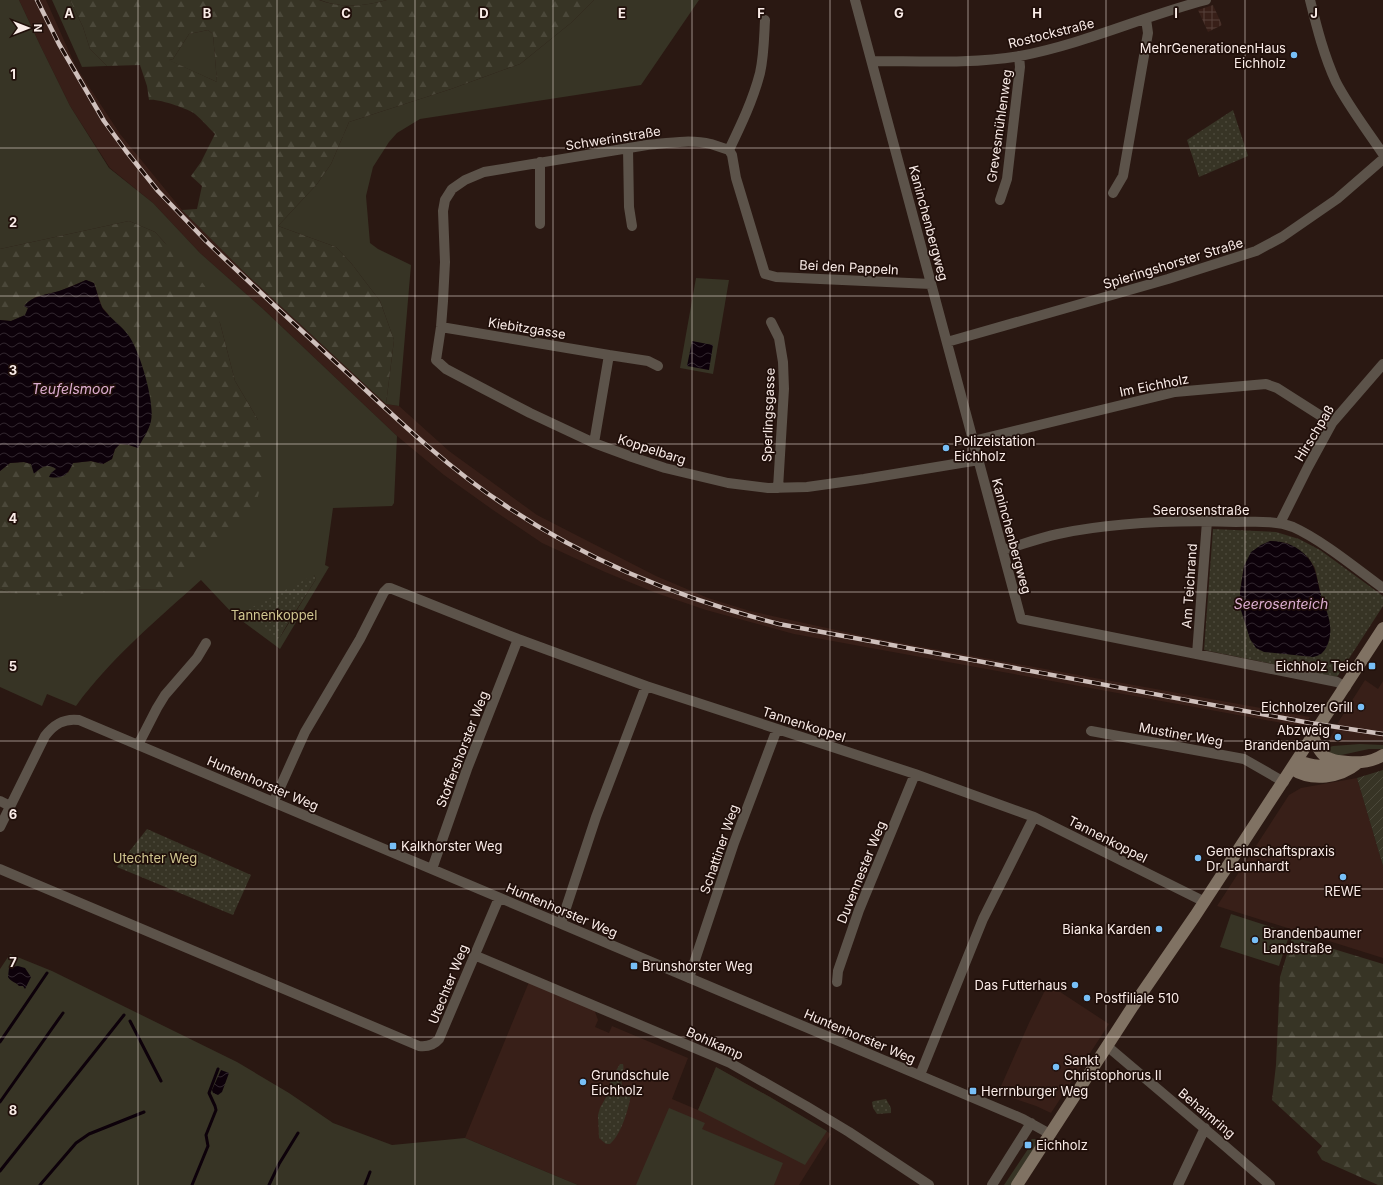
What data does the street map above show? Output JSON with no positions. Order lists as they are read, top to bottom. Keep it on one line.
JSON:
{"streets":{"street":["Rostockstraße","Grevesmühlenweg","Schwerinstraße","Kaninchenbergweg","Spieringshorster Straße","Bei den Pappeln","Kiebitzgasse","Im Eichholz","Sperlingsgasse","Hirschpaß","Koppelbarg","Seerosenstraße","Am Teichrand","Tannenkoppel","Mustiner Weg","Stoffershorster Weg","Huntenhorster Weg","Schattiner Weg","Duvennester Weg","Utechter Weg","Bohlkamp","Behaimring"]},"crossings":[["Rostockstraße","Grevesmühlenweg"],["Rostockstraße","Kaninchenbergweg"],["Schwerinstraße","Bei den Pappeln"],["Schwerinstraße","Koppelbarg"],["Kaninchenbergweg","Spieringshorster Straße"],["Kaninchenbergweg","Bei den Pappeln"],["Kaninchenbergweg","Im Eichholz"],["Kaninchenbergweg","Koppelbarg"],["Kaninchenbergweg","Seerosenstraße"],["Kaninchenbergweg","Am Teichrand"],["Kiebitzgasse","Koppelbarg"],["Im Eichholz","Hirschpaß"],["Sperlingsgasse","Koppelbarg"],["Hirschpaß","Seerosenstraße"],["Seerosenstraße","Am Teichrand"],["Tannenkoppel","Stoffershorster Weg"],["Tannenkoppel","Huntenhorster Weg"],["Tannenkoppel","Schattiner Weg"],["Tannenkoppel","Duvennester Weg"],["Stoffershorster Weg","Huntenhorster Weg"],["Huntenhorster Weg","Schattiner Weg"],["Huntenhorster Weg","Utechter Weg"],["Utechter Weg","Bohlkamp"]],"water":["Teufelsmoor","Seerosenteich"],"parks":["Tannenkoppel","Utechter Weg"],"places":{"other":["MehrGenerationenHaus Eichholz","Polizeistation Eichholz","Eichholzer Grill","Abzweig Brandenbaum","Gemeinschaftspraxis Dr. Launhardt","REWE","Bianka Karden","Brandenbaumer Landstraße","Das Futterhaus","Postfiliale 510","Sankt Christophorus II","Grundschule Eichholz"],"transit":["Eichholz Teich","Kalkhorster Weg","Brunshorster Weg","Herrnburger Weg","Eichholz"]},"north":"right","grid":{"columns":["A","B","C","D","E","F","G","H","I","J"],"rows":["1","2","3","4","5","6","7","8"]}}
